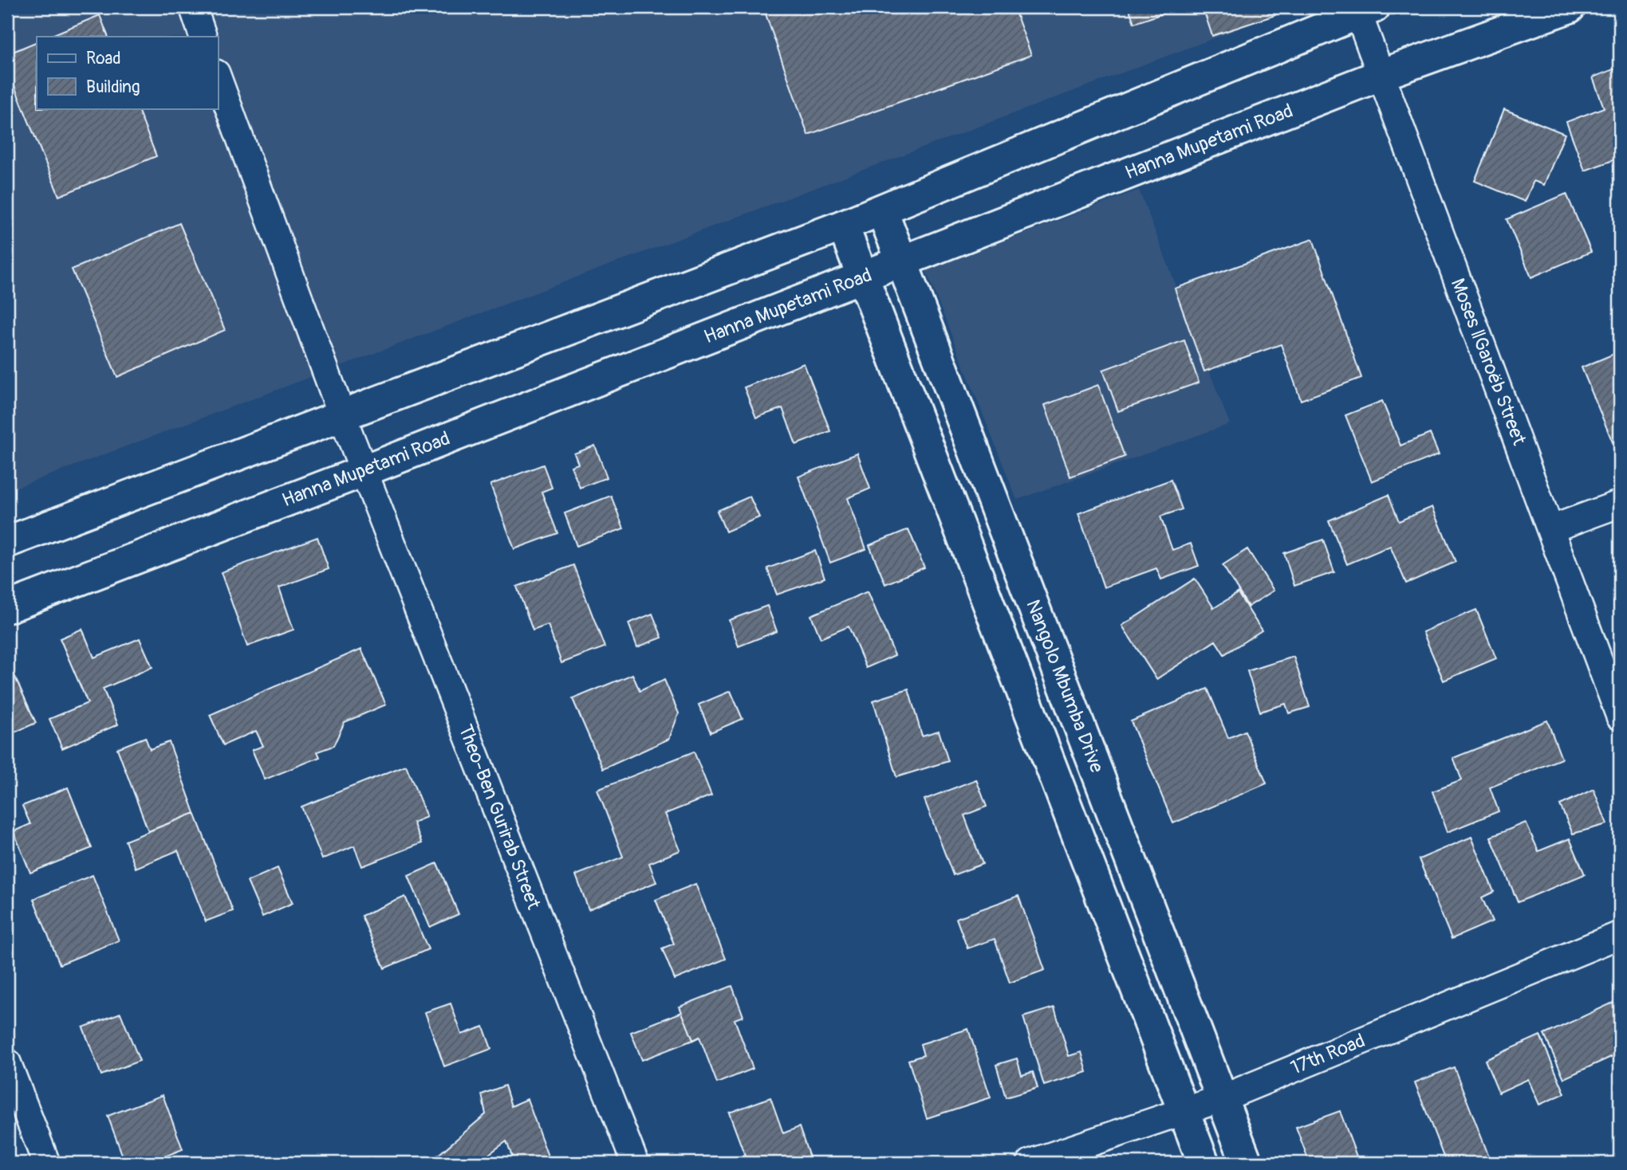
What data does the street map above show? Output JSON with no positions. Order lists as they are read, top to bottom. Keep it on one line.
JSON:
{"streets":{"main road":["Hanna Mupetami Road","Nangolo Mbumba Drive"],"street":["Moses ǁGaroëb Street","Theo-Ben Gurirab Street","17th Road"]},"crossings":[["Hanna Mupetami Road","Moses ǁGaroëb Street"],["Hanna Mupetami Road","Nangolo Mbumba Drive"],["Hanna Mupetami Road","Theo-Ben Gurirab Street"],["Nangolo Mbumba Drive","17th Road"]],"legend":["Road","Building"]}
